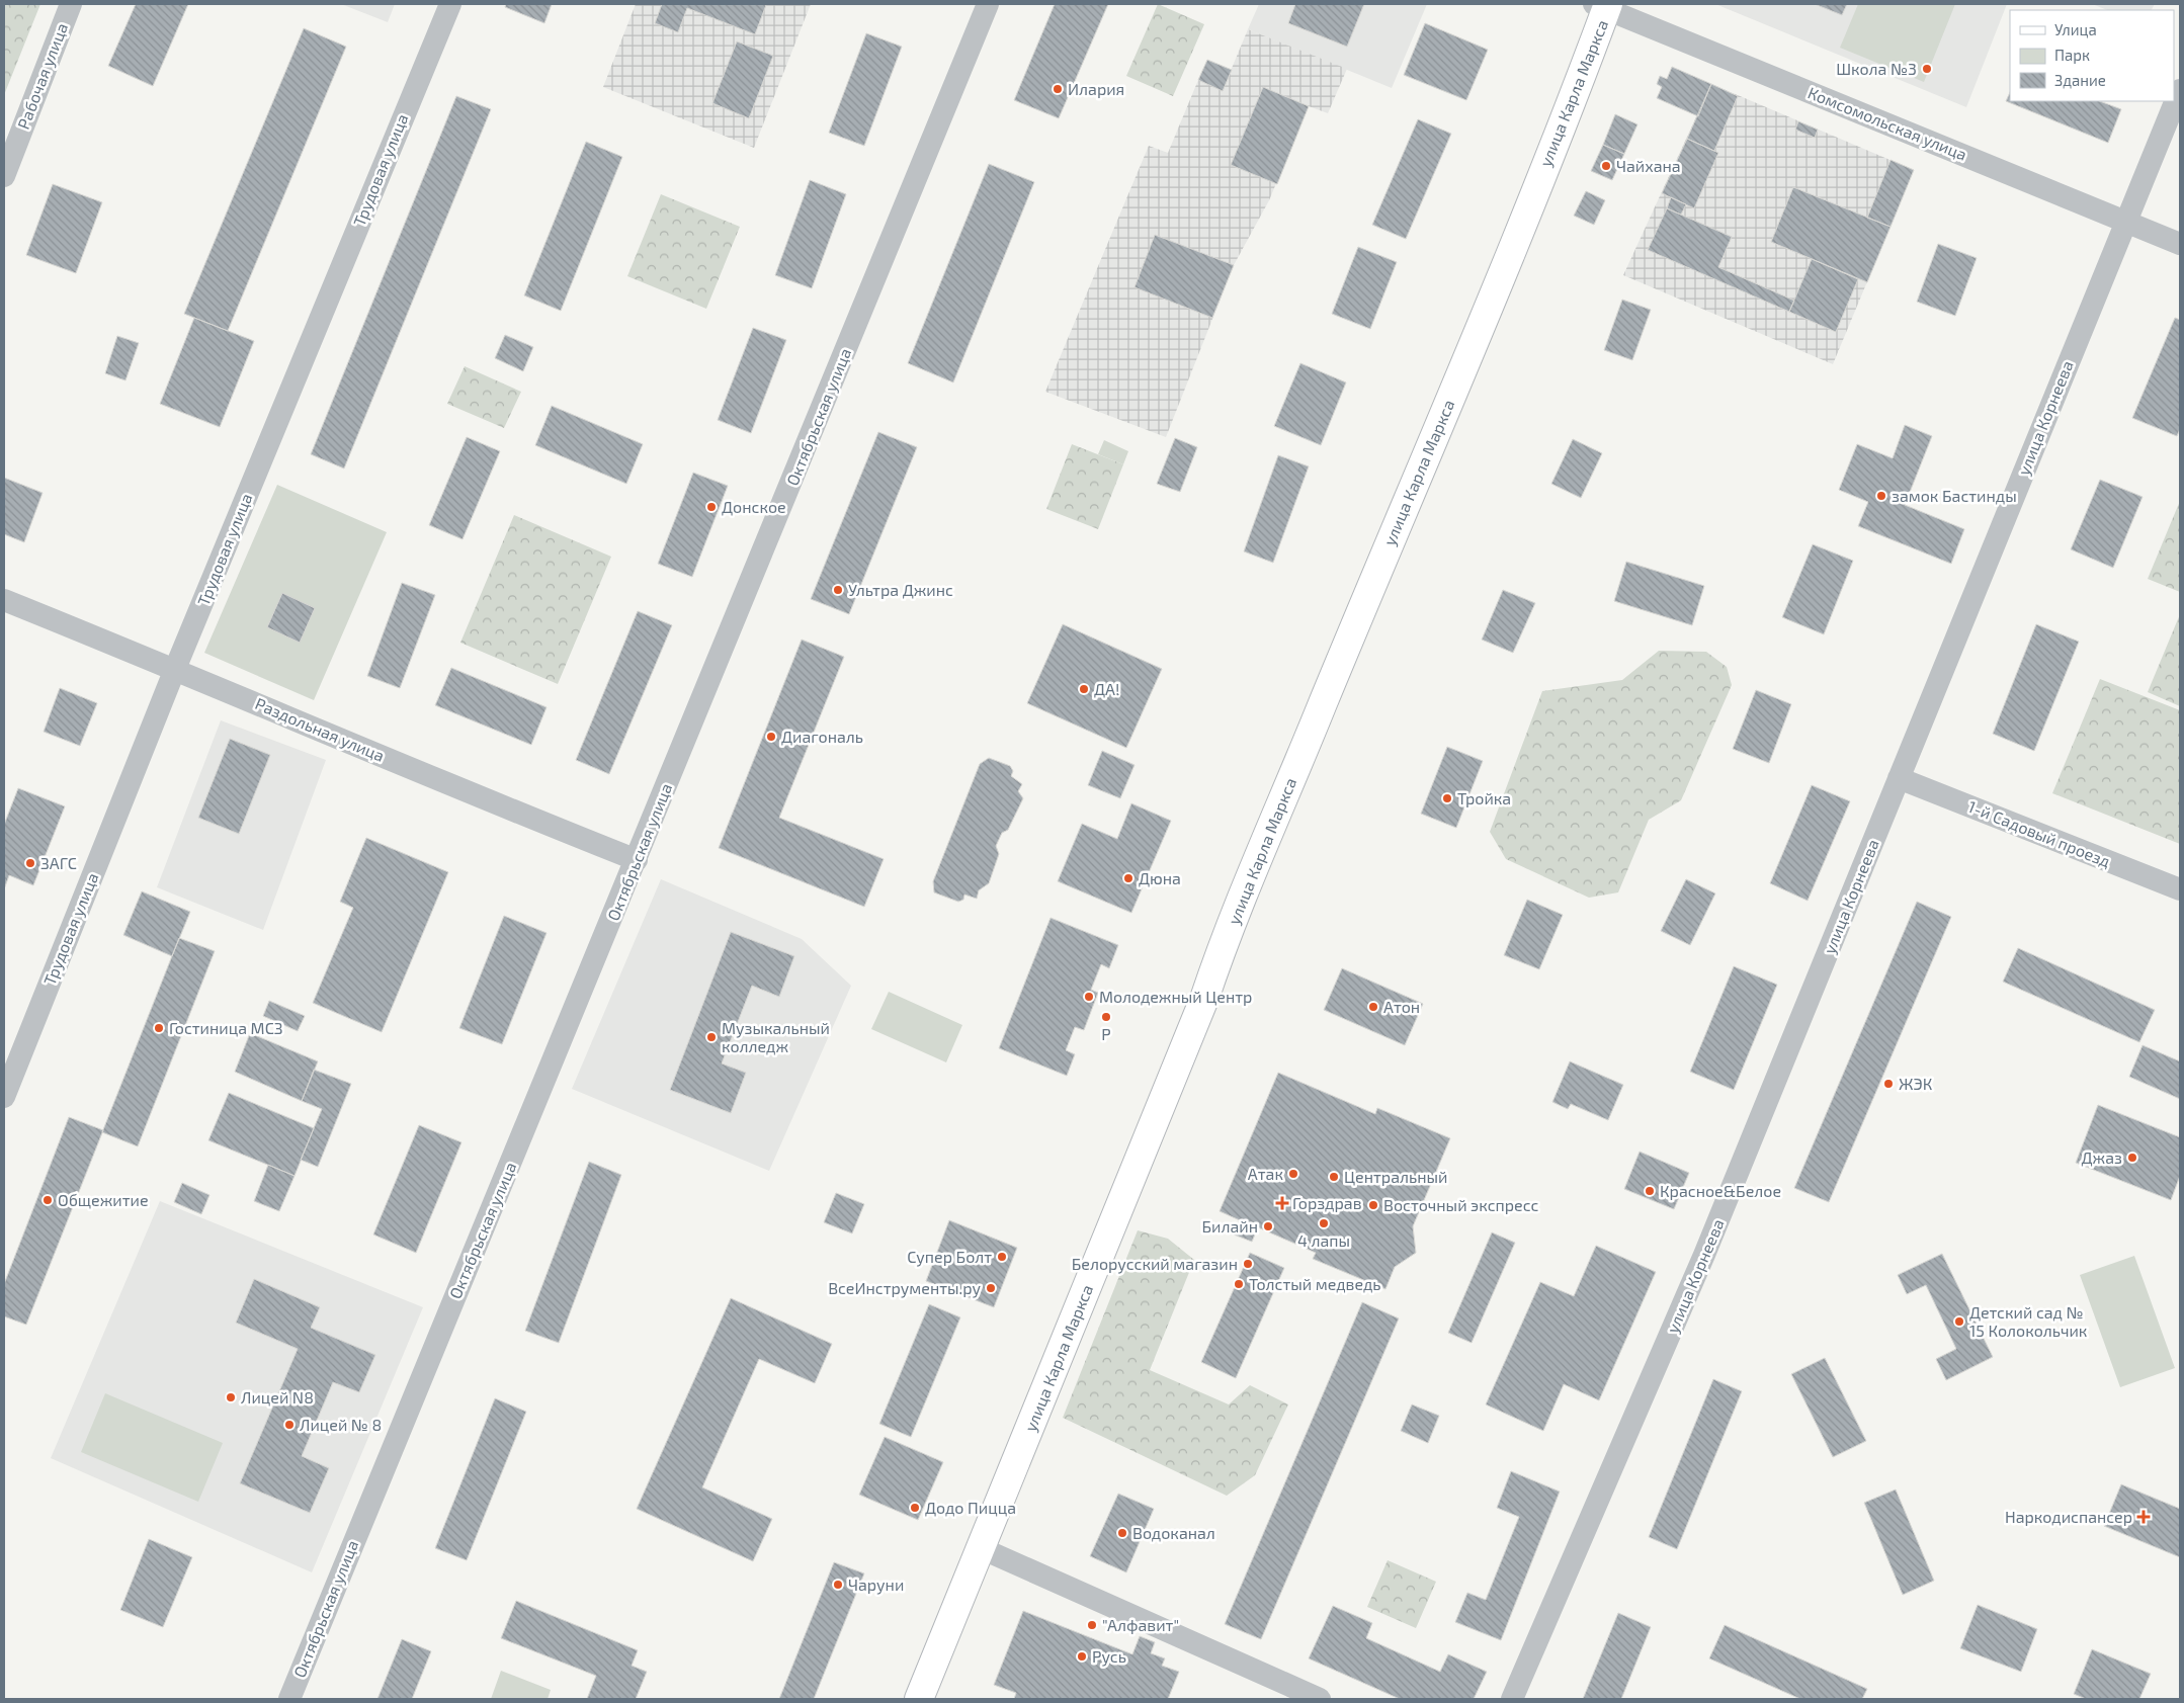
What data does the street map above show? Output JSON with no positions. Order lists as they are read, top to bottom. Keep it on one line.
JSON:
{"streets":{"main road":["улица Карла Маркса"],"street":["Рабочая улица","Комсомольская улица","Трудовая улица","Октябрьская улица","улица Корнеева","Раздольная улица","1-й Садовый проезд"]},"crossings":[["улица Карла Маркса","Комсомольская улица"],["Комсомольская улица","улица Корнеева"],["Трудовая улица","Раздольная улица"],["Октябрьская улица","Раздольная улица"],["улица Корнеева","1-й Садовый проезд"]],"places":{"other":["Школа №3","Илария","Чайхана","замок Бастинды","Донское","Ультра Джинс","ДА!","Диагональ","Тройка","ЗАГС","Дюна","Молодежный Центр","Атон","P","Гостиница МСЗ","Музыкальный колледж","ЖЭК","Джаз","Атак","Центральный","Красное&Белое","Общежитие","Восточный экспресс","4 лапы","Билайн","Супер Болт","Белорусский магазин","Толстый медведь","ВсеИнструменты.ру","Детский сад № 15 Колокольчик","Лицей N8","Лицей № 8","Додо Пицца","Водоканал","Чаруни","\"Алфавит\"","Русь"],"health":["Горздрав","Наркодиспансер"]},"legend":["Улица","Парк","Здание"]}
